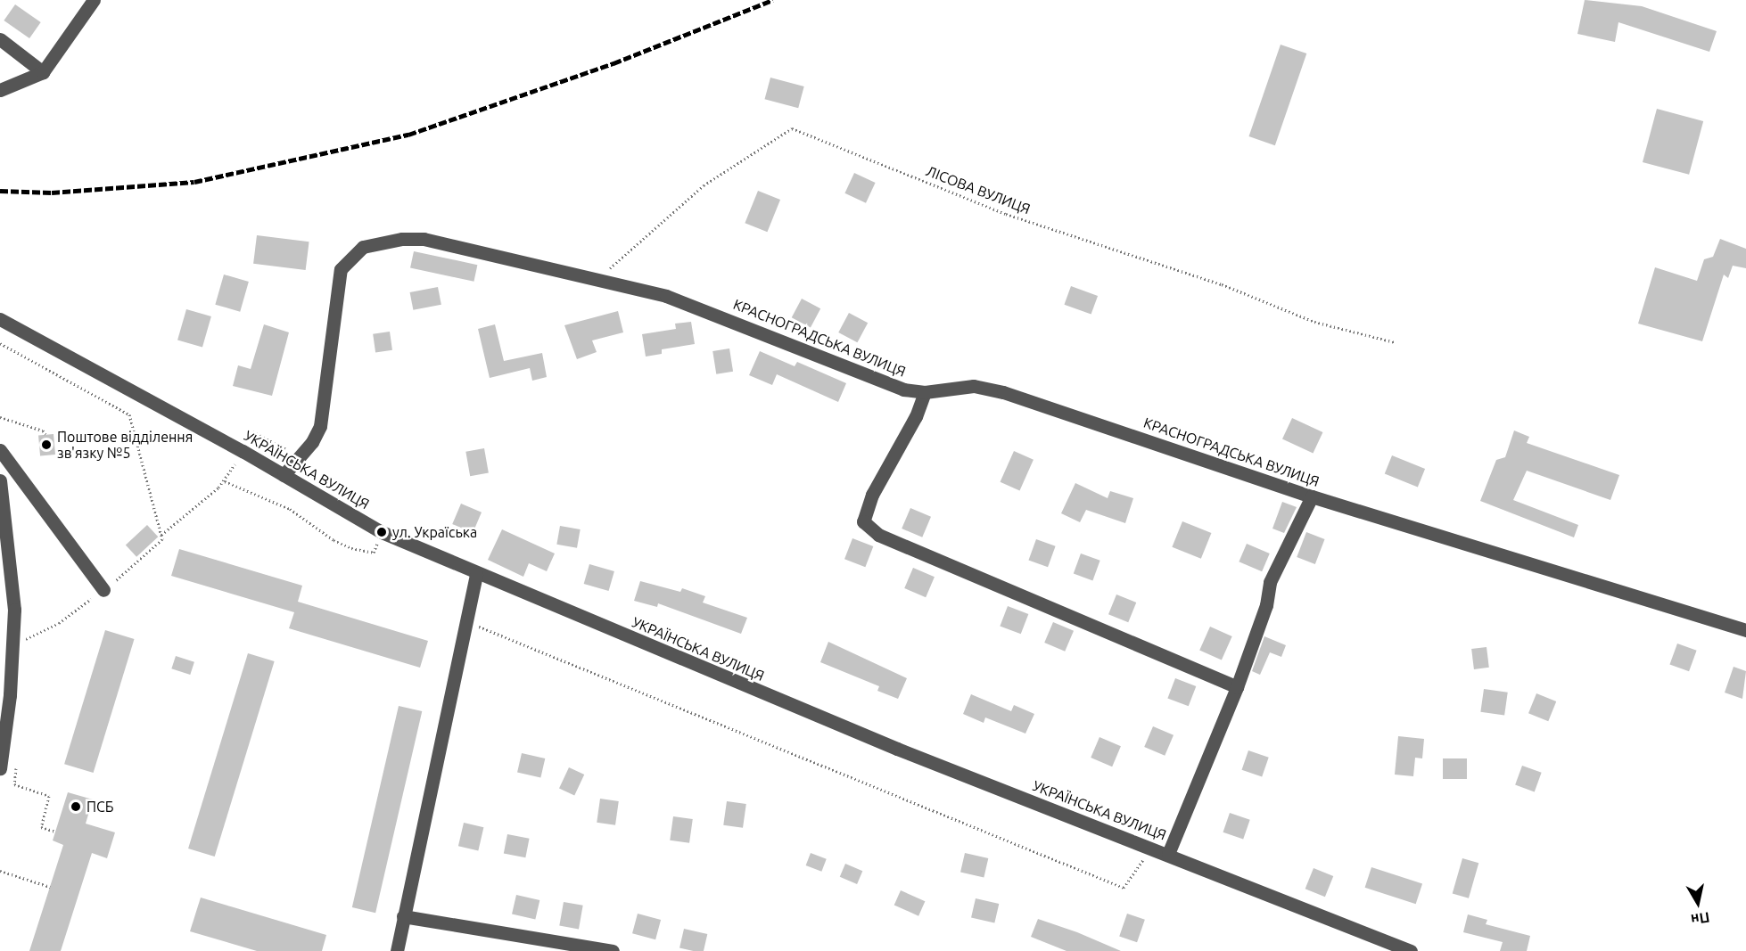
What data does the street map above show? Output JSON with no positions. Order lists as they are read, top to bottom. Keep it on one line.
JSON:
{"streets":{"street":["КРАСНОГРАДСЬКА ВУЛИЦЯ","УКРАЇНСЬКА ВУЛИЦЯ"],"path":["ЛІСОВА ВУЛИЦЯ"]},"crossings":[["ЛІСОВА ВУЛИЦЯ","КРАСНОГРАДСЬКА ВУЛИЦЯ"],["КРАСНОГРАДСЬКА ВУЛИЦЯ","УКРАЇНСЬКА ВУЛИЦЯ"]],"places":["Поштове відділення зв'язку №5","ул. Україська","ПСБ"],"north":"bottom"}
